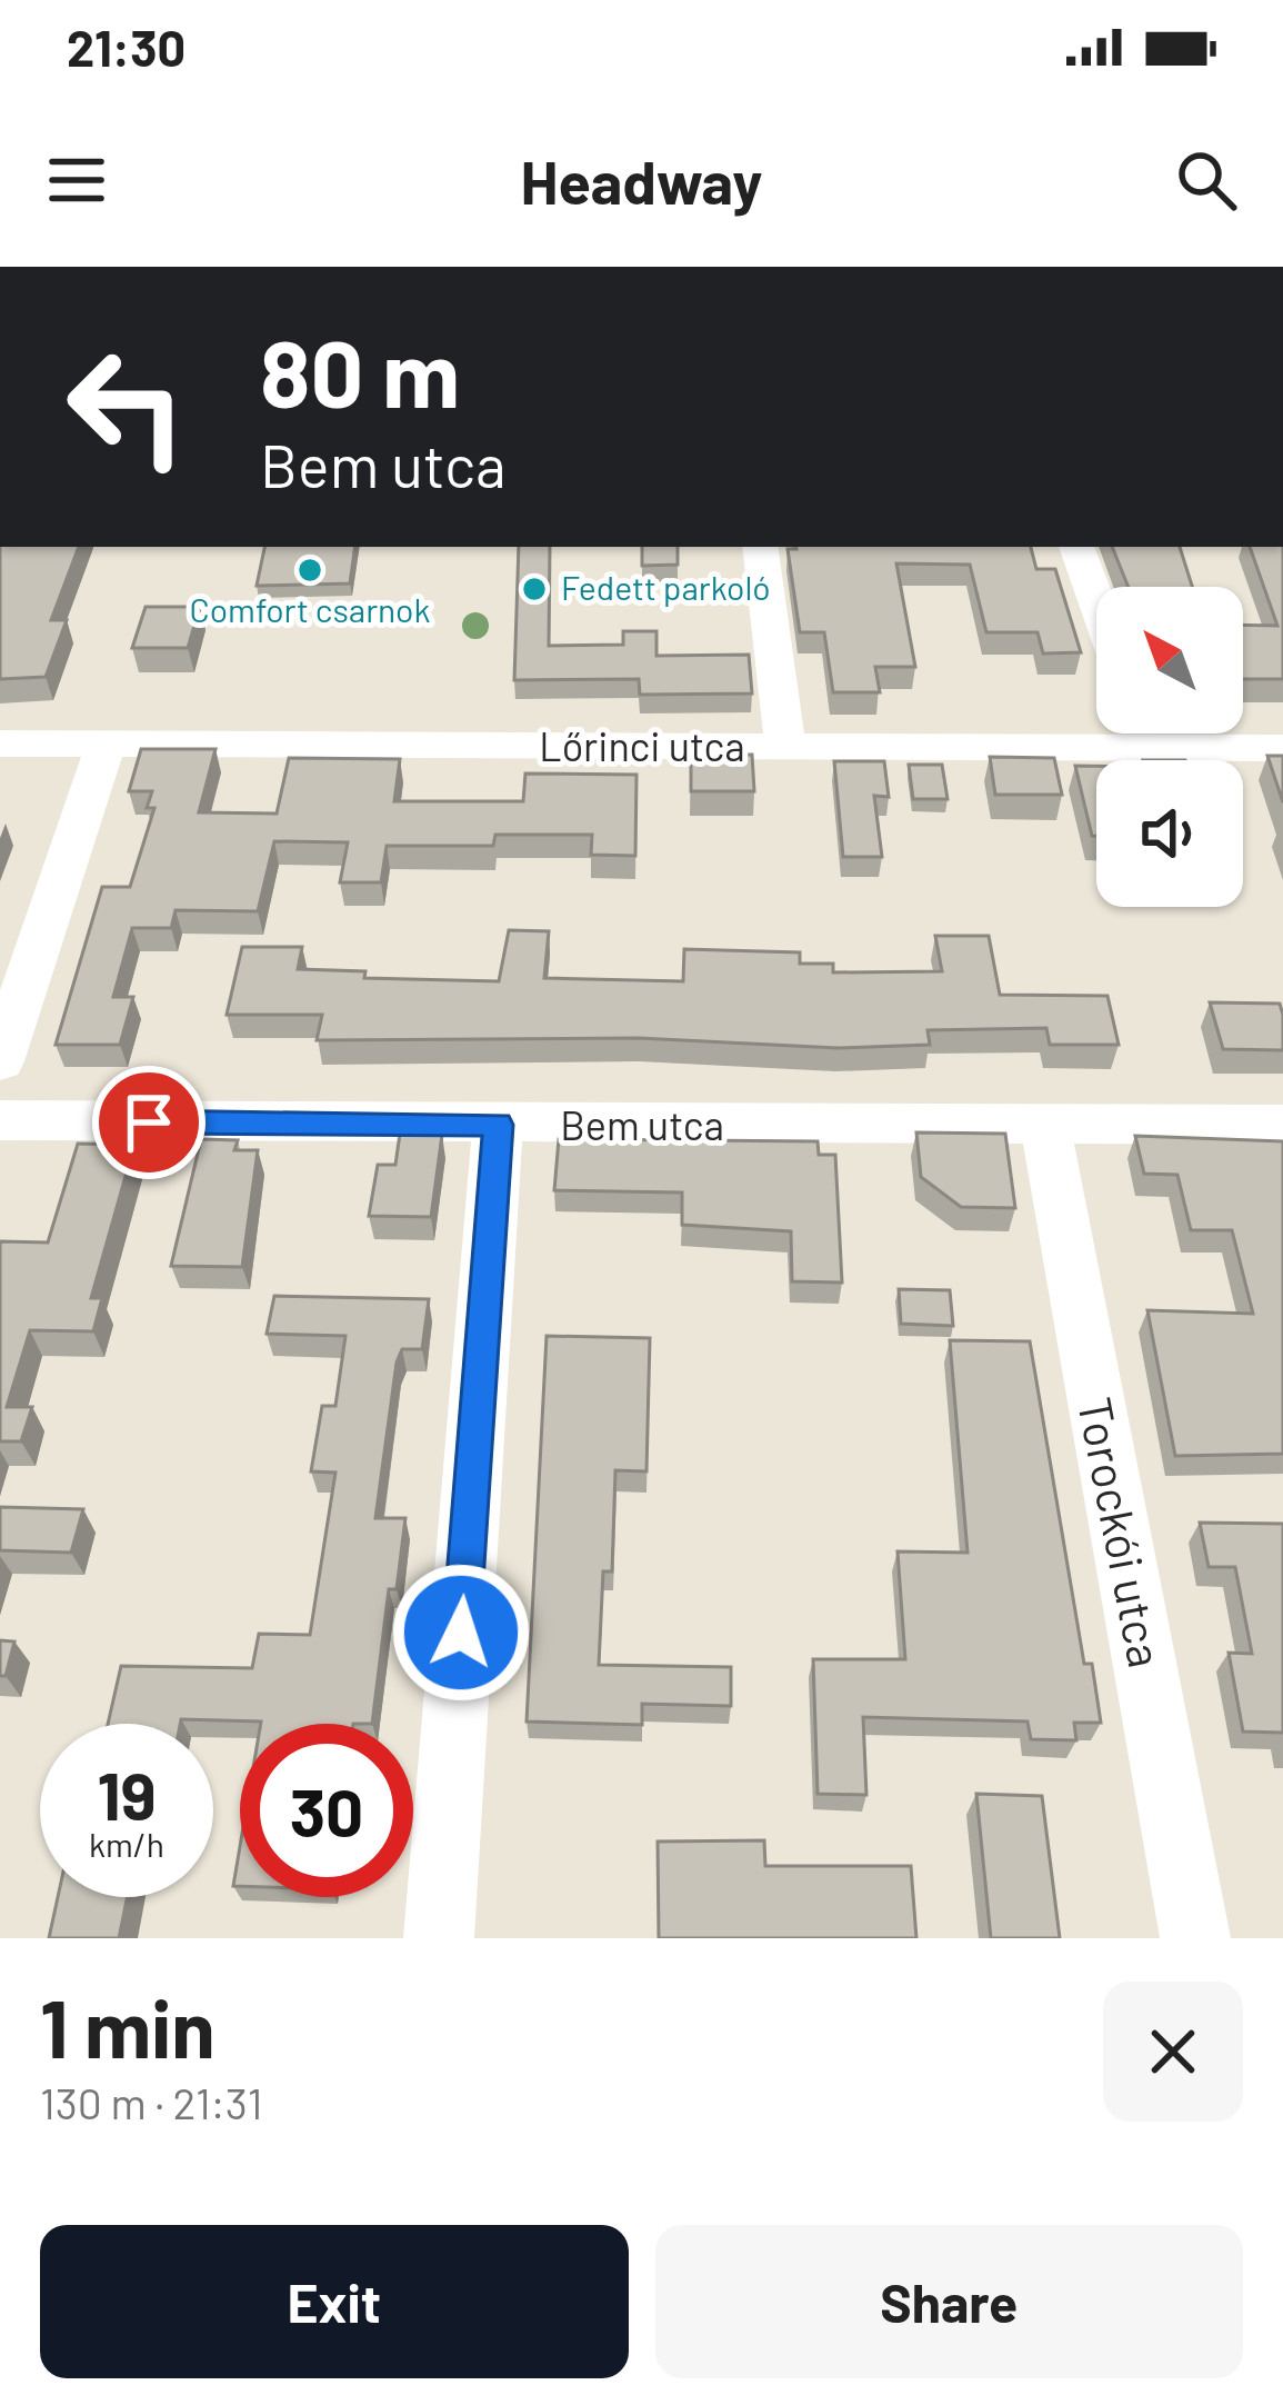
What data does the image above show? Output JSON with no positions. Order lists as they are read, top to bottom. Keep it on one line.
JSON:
{"streets":{"street":["Lőrinci utca","Bem utca","Torockói utca"]},"crossings":[["Bem utca","Torockói utca"]],"places":["Comfort csarnok","Fedett parkoló"],"north":"top left","page":{"status":"21:30","header":"Headway","turn":["80 m","Bem utca"],"speed":"19 km/h","limit":"30","heading":["1 min","130 m · 21:31"],"buttons":["Exit","Share"]}}
